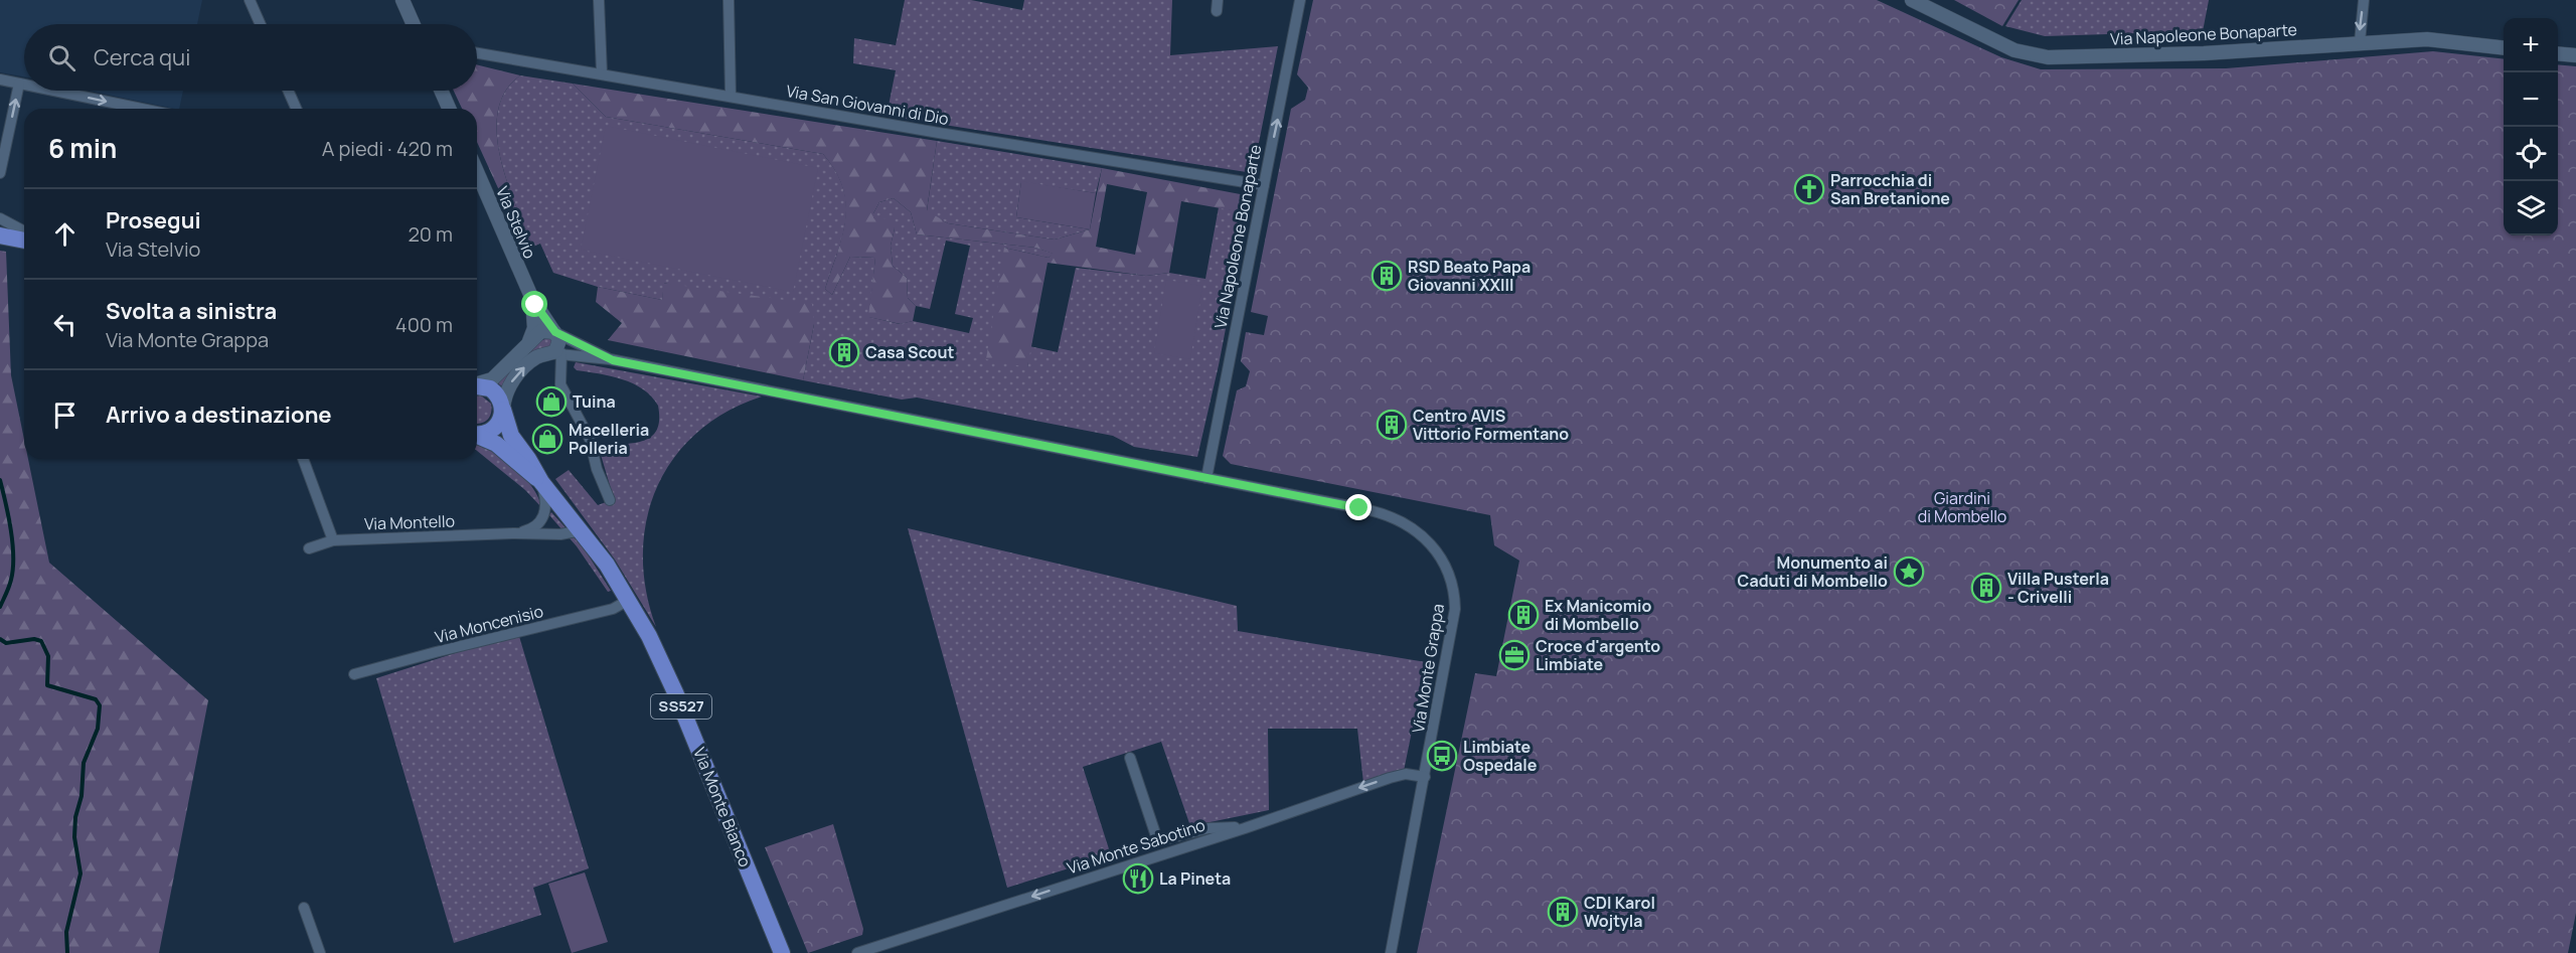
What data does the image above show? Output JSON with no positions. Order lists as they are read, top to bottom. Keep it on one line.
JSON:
{"streets":{"main road":["SS527","Via Monte Bianco"],"street":["Via Napoleone Bonaparte","Via San Giovanni di Dio","Via Stelvio","Via Montello","Via Moncenisio","Via Monte Grappa","Via Monte Sabotino"]},"crossings":[["Via Napoleone Bonaparte","Via San Giovanni di Dio"],["Via Napoleone Bonaparte","Via Monte Grappa"],["Via Stelvio","Via Monte Grappa"],["Via Montello","Via Monte Bianco"],["Via Moncenisio","Via Monte Bianco"],["Via Monte Grappa","Via Monte Sabotino"]],"one_way":["Via Monte Sabotino"],"parks":["Giardini di Mombello"],"places":{"church":["Parrocchia di San Bretanione"],"building":["RSD Beato Papa Giovanni XXIII","Casa Scout","Centro AVIS Vittorio Formentano","Villa Pusterla - Crivelli","Ex Manicomio di Mombello","CDI Karol Wojtyla"],"shop":["Tuina","Macelleria Polleria"],"place":["Monumento ai Caduti di Mombello"],"office":["Croce d'argento Limbiate"],"bus stop":["Limbiate Ospedale"],"restaurant":["La Pineta"]},"page":{"map_buttons":["+","−"],"search":"Cerca qui","heading":["6 min","A piedi · 420 m"],"list":[["Prosegui","Via Stelvio","20 m"],["Svolta a sinistra","Via Monte Grappa","400 m"],"Arrivo a destinazione"]}}
